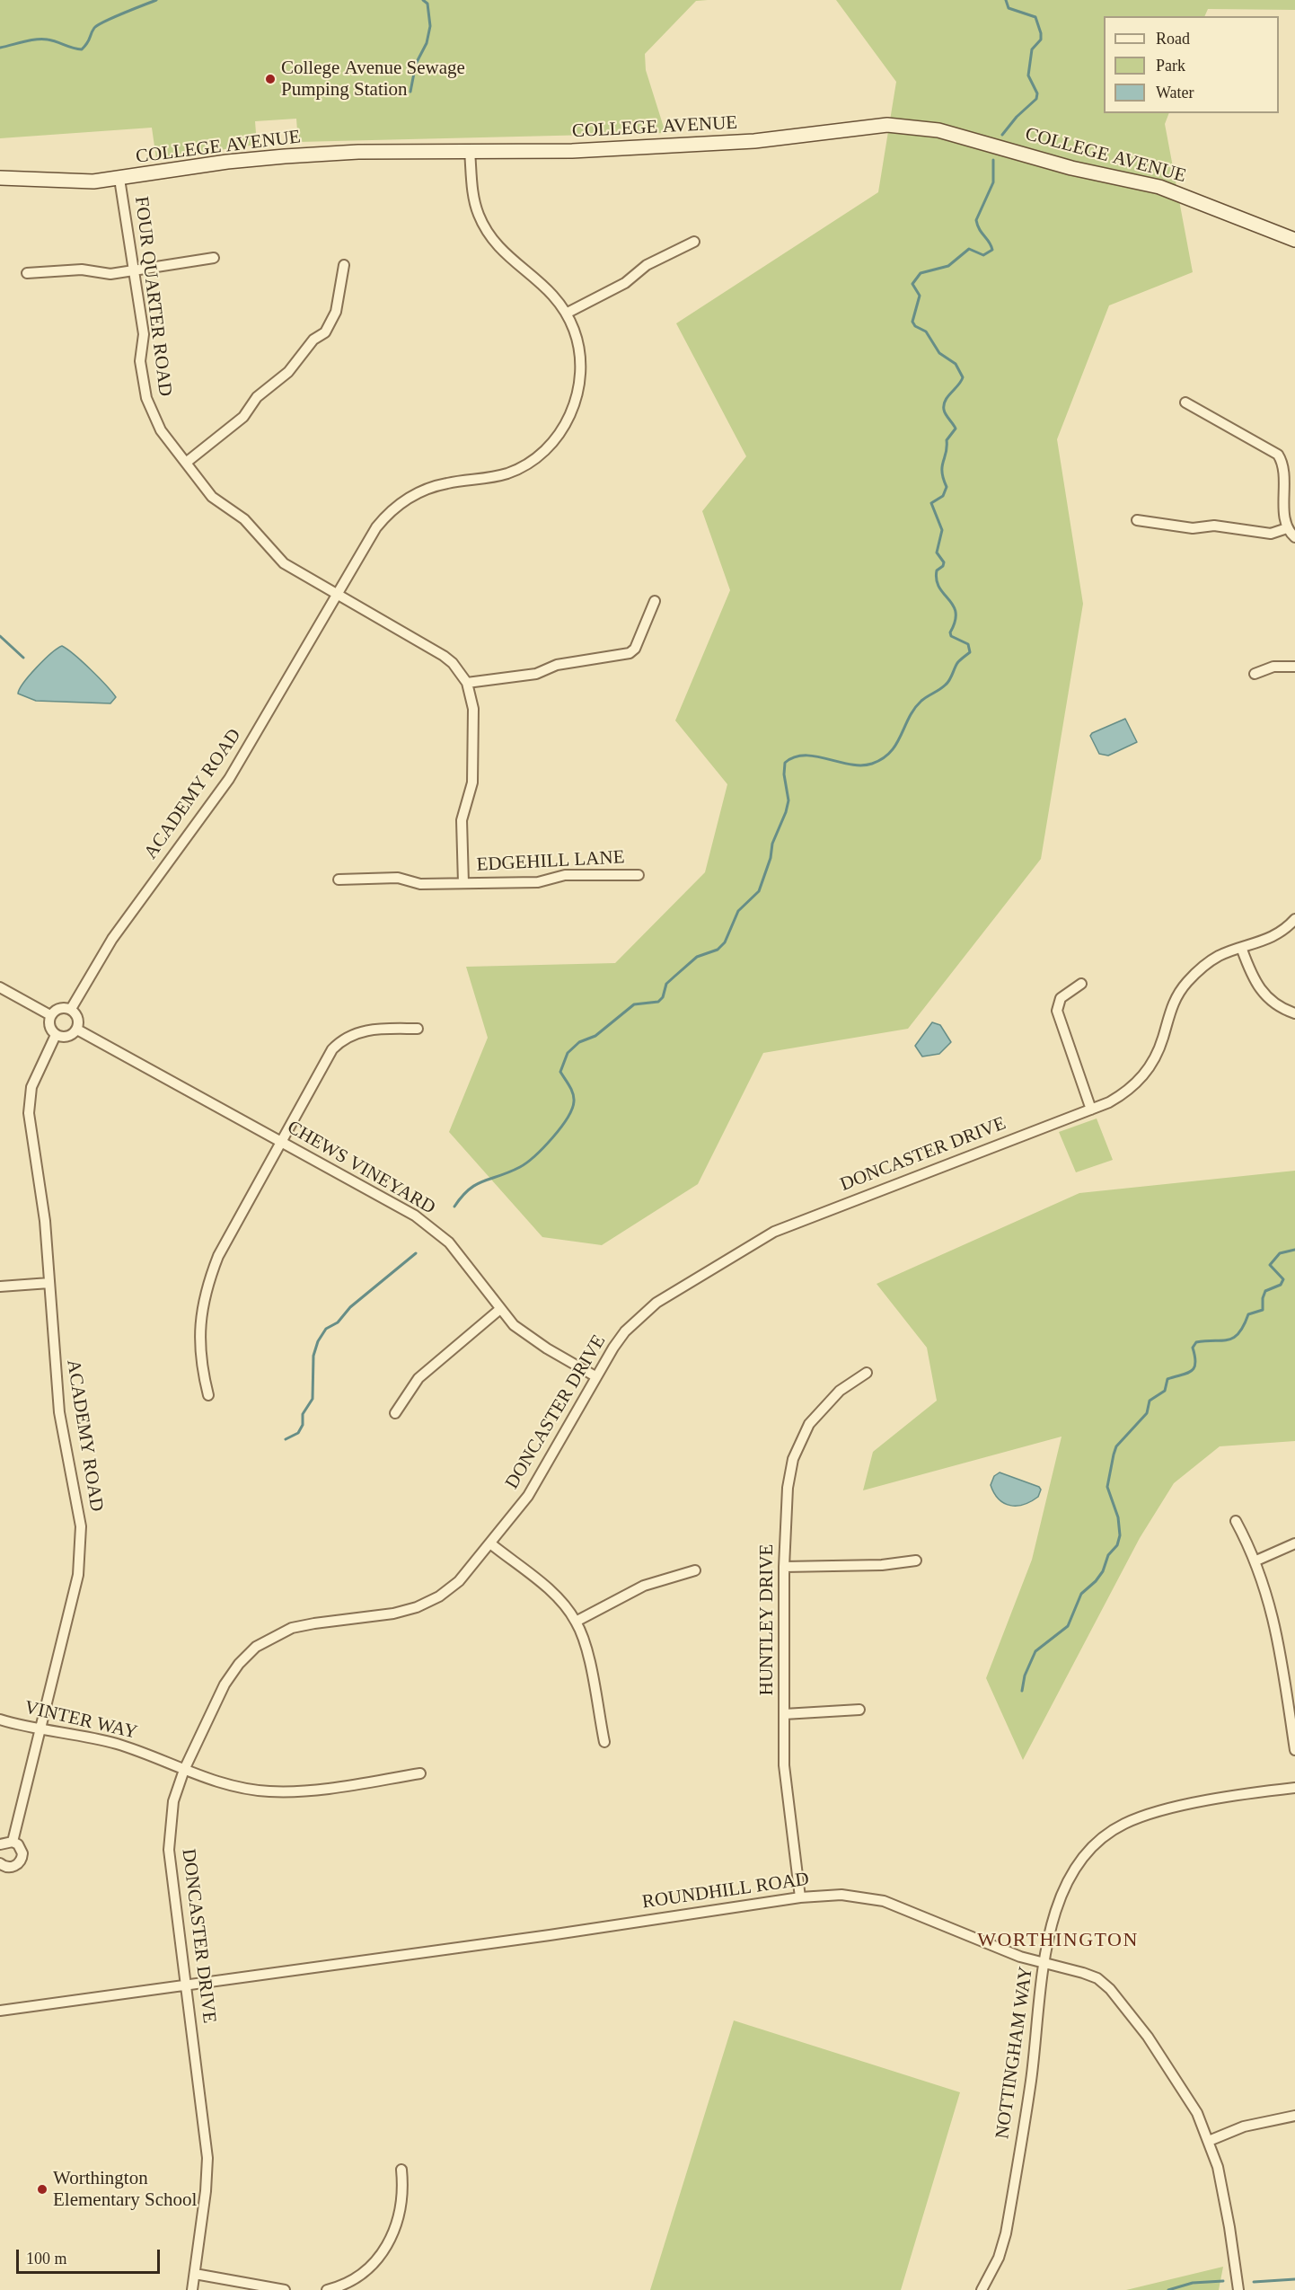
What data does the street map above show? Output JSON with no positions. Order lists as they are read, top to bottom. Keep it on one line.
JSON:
{"streets":{"street":["COLLEGE AVENUE","FOUR QUARTER ROAD","ACADEMY ROAD","EDGEHILL LANE","DONCASTER DRIVE","CHEWS VINEYARD","HUNTLEY DRIVE","VINTER WAY","ROUNDHILL ROAD","NOTTINGHAM WAY"]},"crossings":[["COLLEGE AVENUE","FOUR QUARTER ROAD"],["COLLEGE AVENUE","ACADEMY ROAD"],["FOUR QUARTER ROAD","ACADEMY ROAD"],["ACADEMY ROAD","CHEWS VINEYARD"],["ACADEMY ROAD","VINTER WAY"],["DONCASTER DRIVE","CHEWS VINEYARD"],["DONCASTER DRIVE","VINTER WAY"],["DONCASTER DRIVE","ROUNDHILL ROAD"],["HUNTLEY DRIVE","ROUNDHILL ROAD"],["ROUNDHILL ROAD","NOTTINGHAM WAY"]],"districts":["WORTHINGTON"],"places":["College Avenue Sewage Pumping Station","Worthington Elementary School"],"legend":["Road","Park","Water"],"scale_bar":"100 m"}
